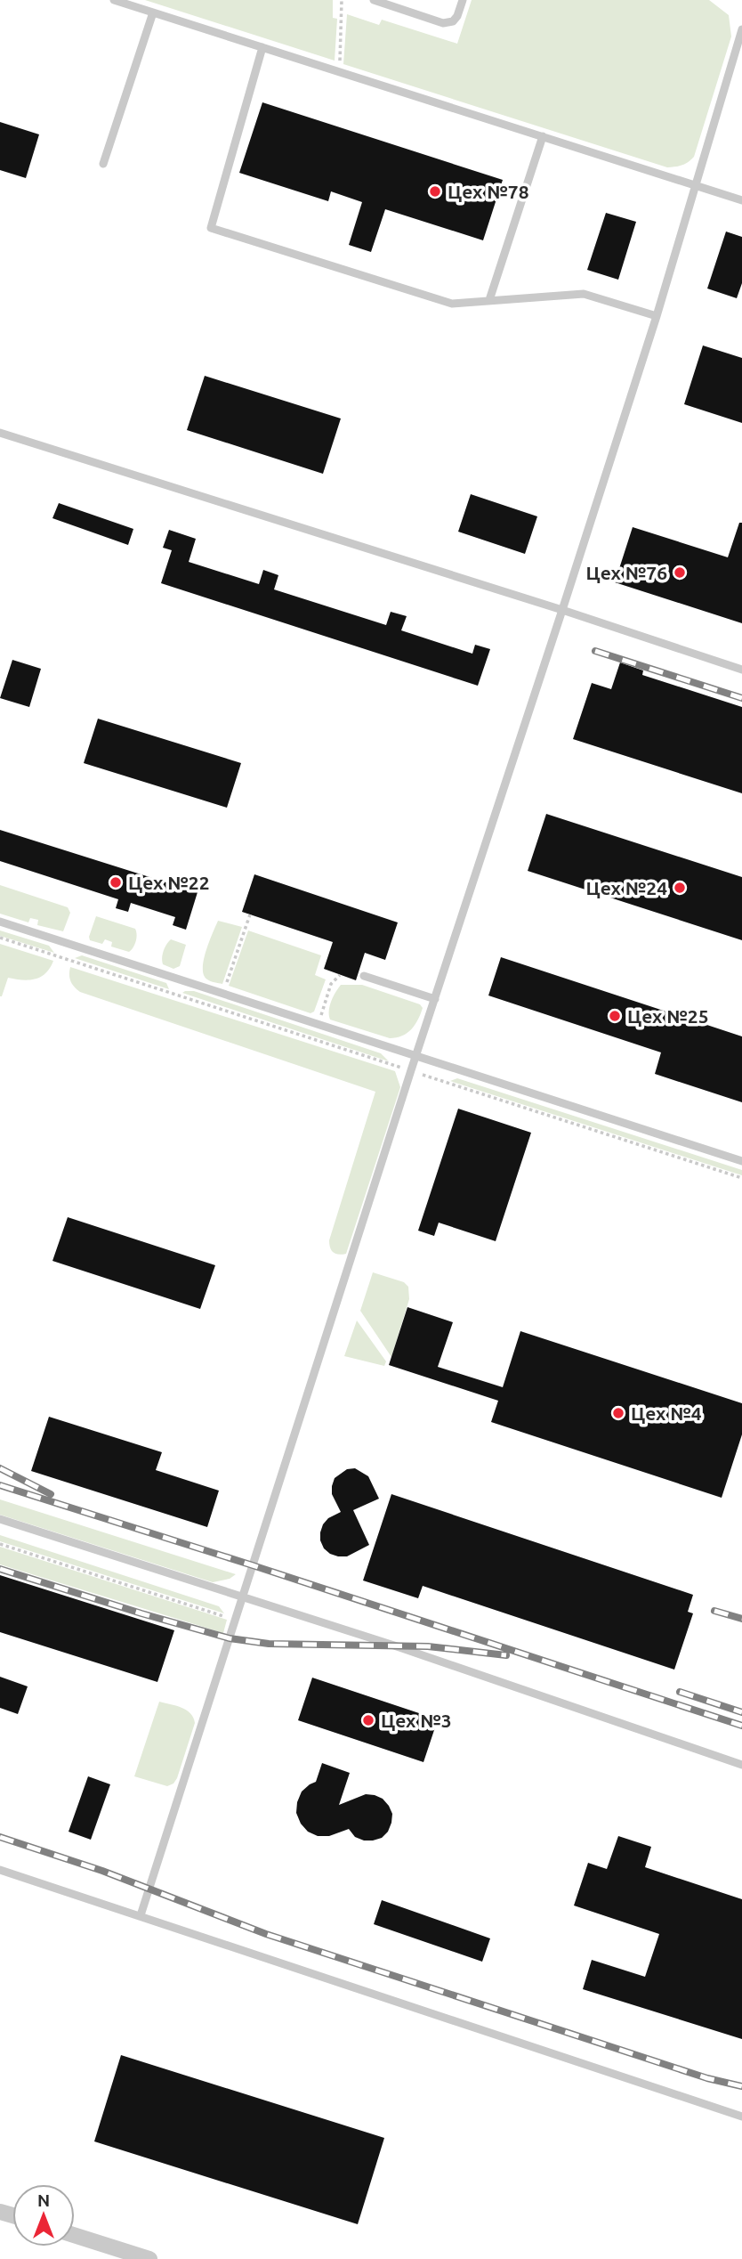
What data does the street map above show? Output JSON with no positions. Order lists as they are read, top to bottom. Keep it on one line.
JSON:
{"places":["Цех №78","Цех №76","Цех №22","Цех №24","Цех №25","Цех №4","Цех №3"],"north":"top"}
